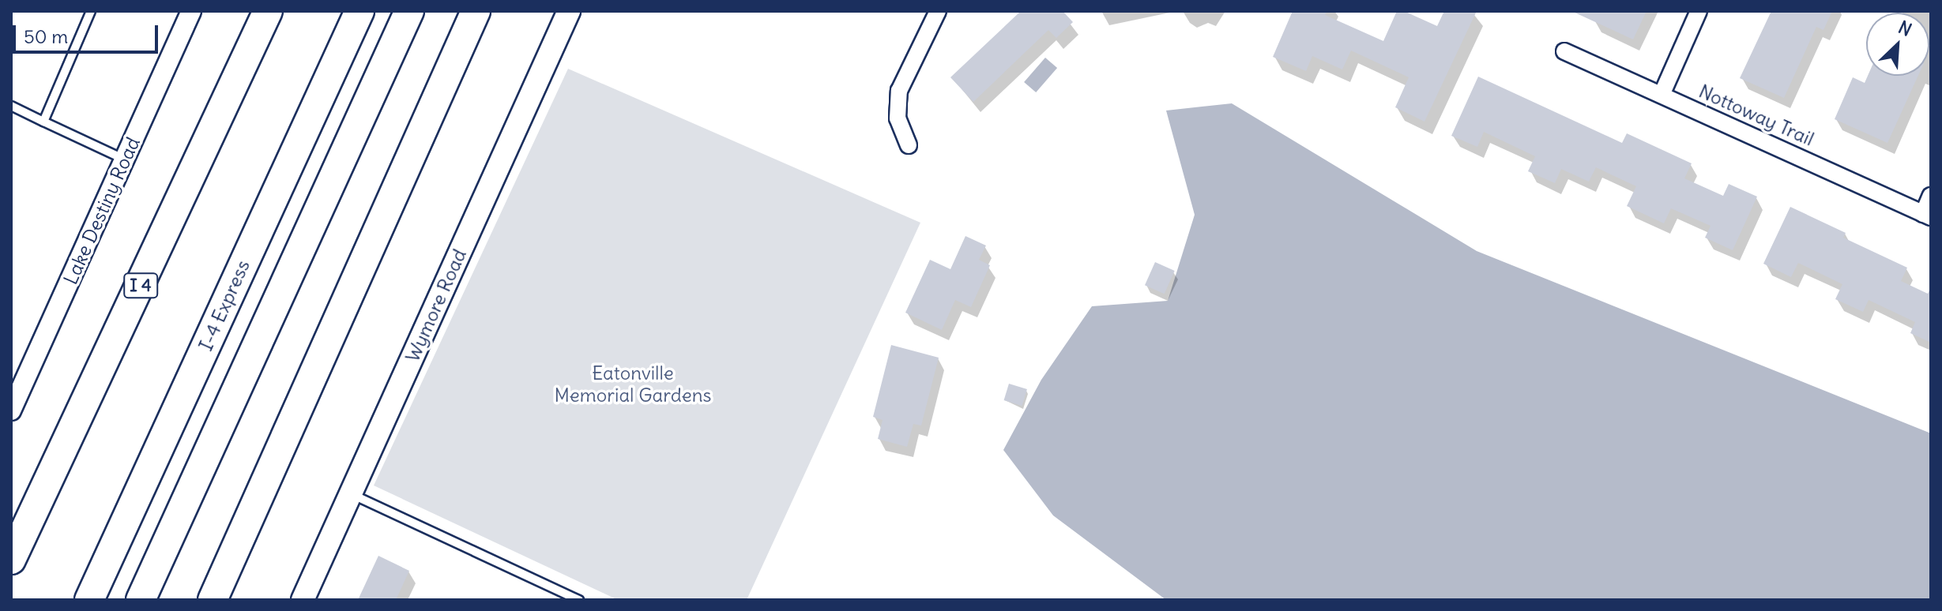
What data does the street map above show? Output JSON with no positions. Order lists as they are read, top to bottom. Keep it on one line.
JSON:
{"streets":{"highway":["I 4","I-4 Express"],"main road":["Wymore Road"],"street":["Nottoway Trail","Lake Destiny Road"]},"parks":["Eatonville Memorial Gardens"],"scale_bar":"50 m","north":"top right"}
